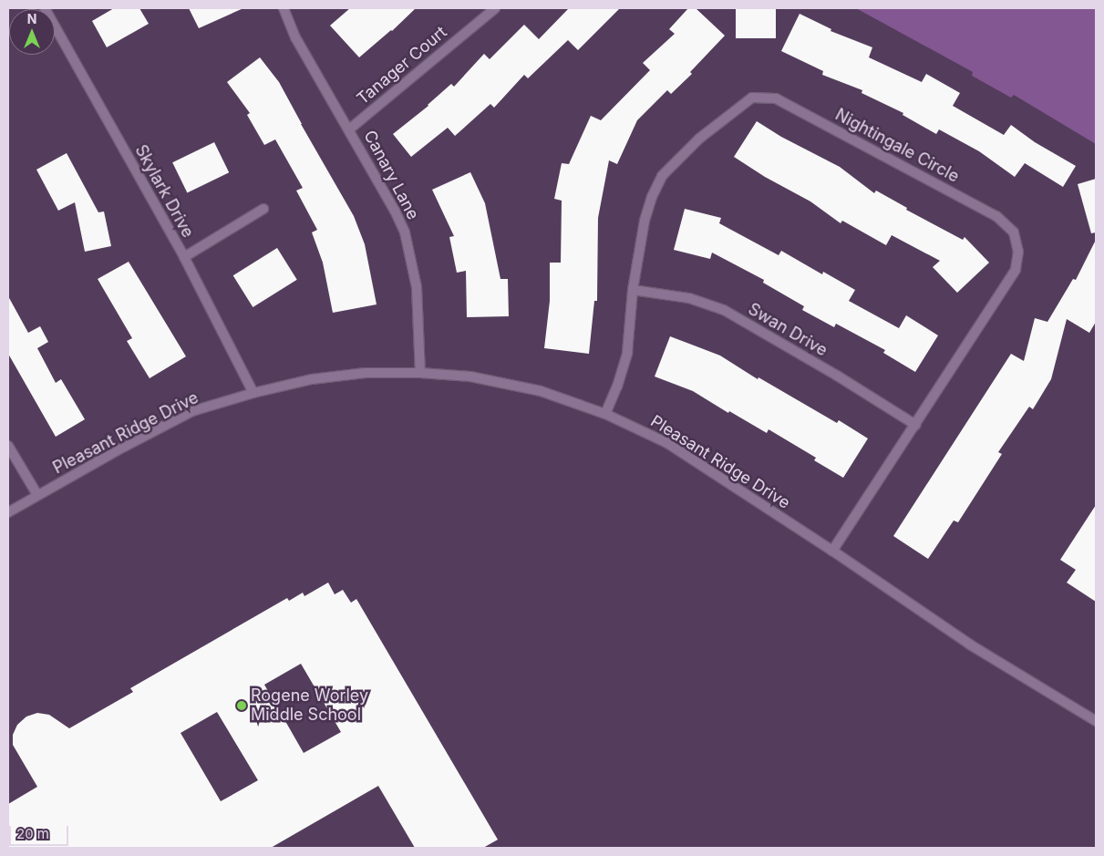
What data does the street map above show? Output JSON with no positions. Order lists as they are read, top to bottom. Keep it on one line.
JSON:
{"streets":{"street":["Tanager Court","Nightingale Circle","Canary Lane","Skylark Drive","Swan Drive","Pleasant Ridge Drive"]},"crossings":[["Tanager Court","Canary Lane"],["Nightingale Circle","Swan Drive"],["Nightingale Circle","Pleasant Ridge Drive"],["Canary Lane","Pleasant Ridge Drive"],["Skylark Drive","Pleasant Ridge Drive"]],"places":["Rogene Worley Middle School"],"scale_bar":"20 m","north":"top"}
